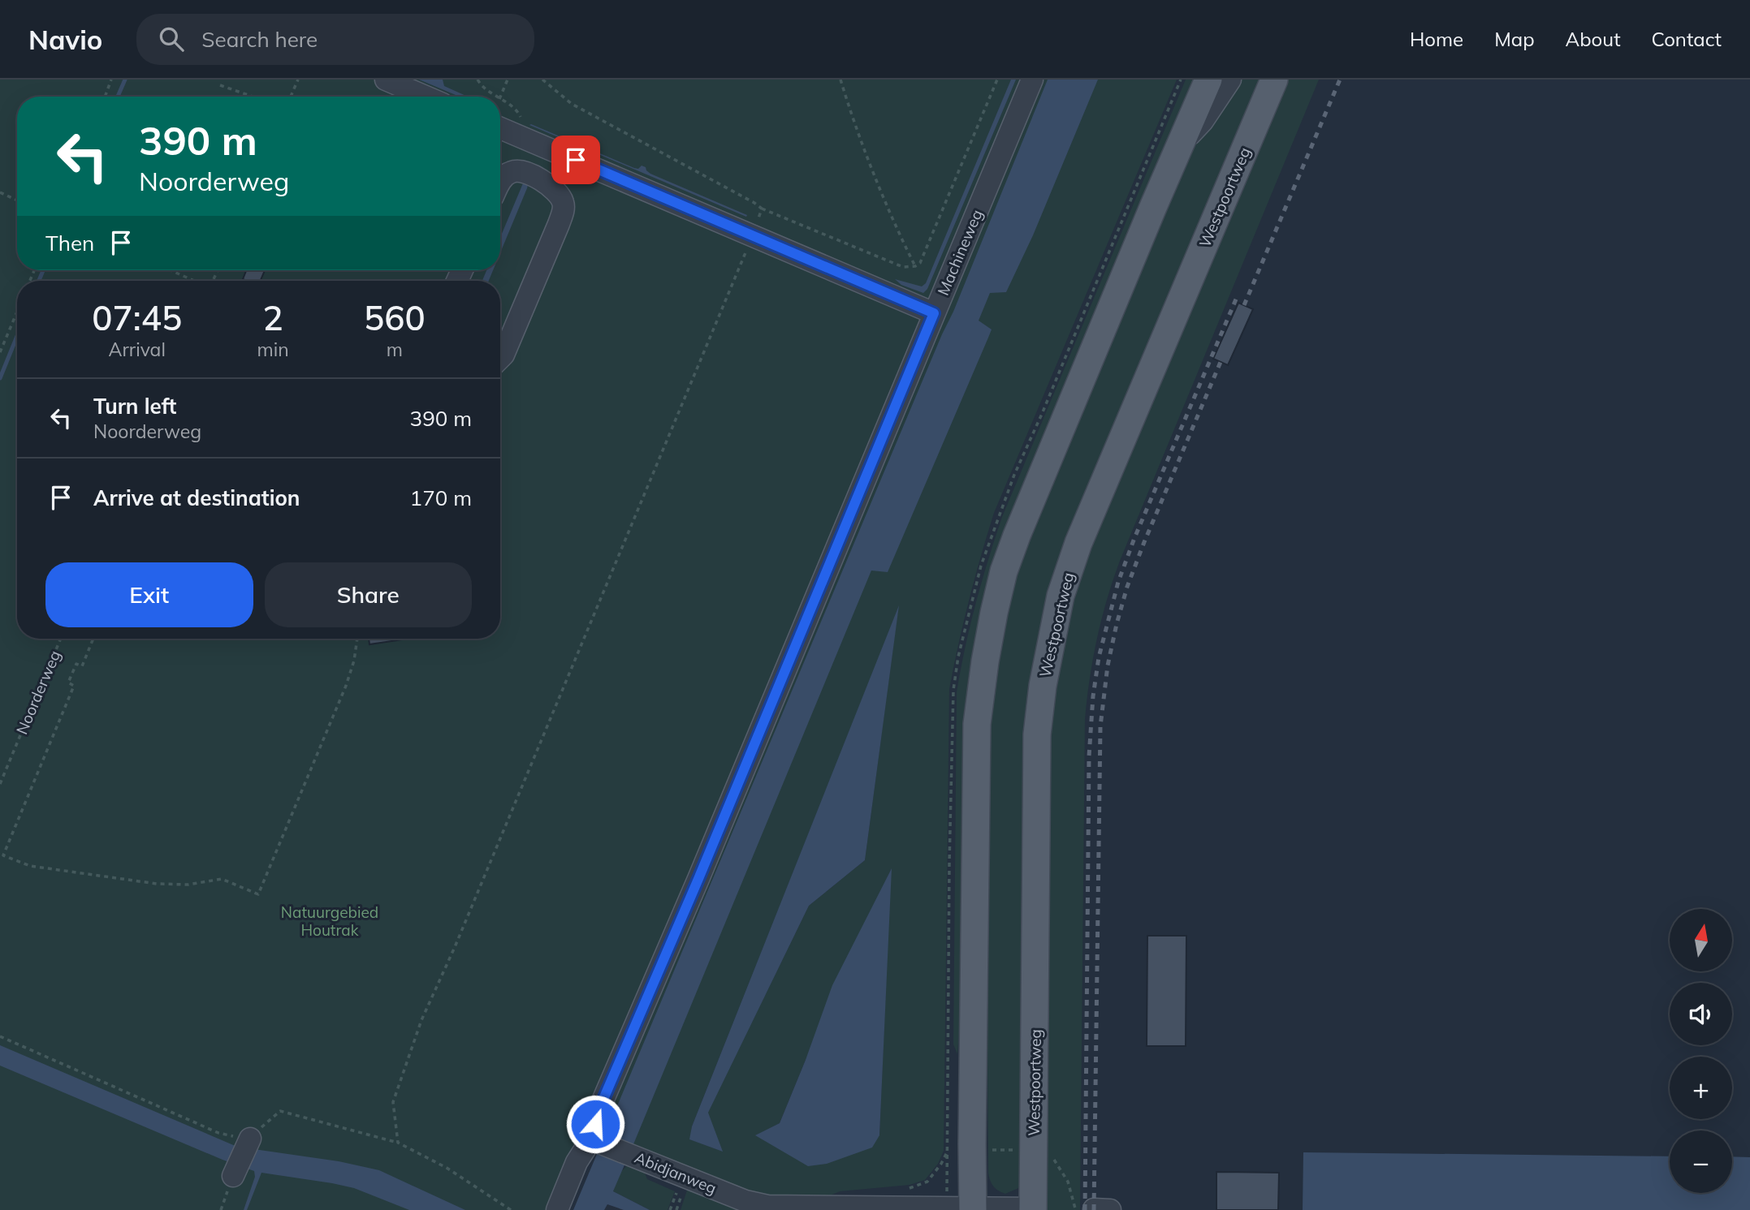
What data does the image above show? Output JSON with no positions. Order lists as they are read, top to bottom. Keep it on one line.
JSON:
{"streets":{"main road":["Westpoortweg"],"street":["Machineweg","Abidjanweg"],"path":["Noorderweg"]},"crossings":[["Westpoortweg","Abidjanweg"],["Machineweg","Abidjanweg"]],"parks":["Natuurgebied Houtrak"],"north":"top","page":{"header":"Navio","search":"Search here","nav":["Home","Map","About","Contact"],"turn":["390 m","Noorderweg"],"then":"Then","eta":["07:45","Arrival","2","min","560","m"],"list":[{"name":"Turn left","note":"Noorderweg","value":"390 m"},{"name":"Arrive at destination","value":"170 m"}],"buttons":["Exit","Share"],"map_buttons":["+","−"]}}
